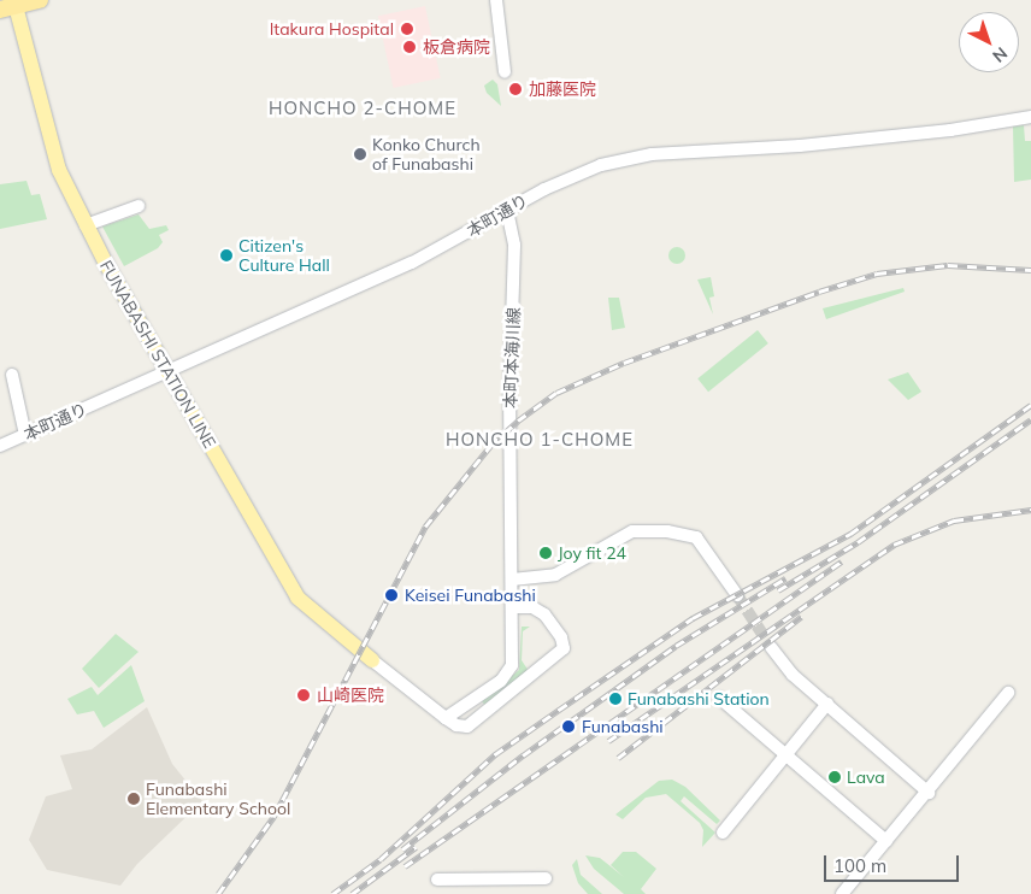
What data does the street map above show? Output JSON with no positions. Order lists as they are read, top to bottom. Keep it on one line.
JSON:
{"streets":{"main road":["FUNABASHI STATION LINE"],"street":["本町通り","本町本海川線"]},"crossings":[["本町通り","FUNABASHI STATION LINE"],["本町通り","本町本海川線"]],"districts":["HONCHO 2-CHOME","HONCHO 1-CHOME"],"places":["Itakura Hospital","板倉病院","加藤医院","Konko Church of Funabashi","Citizen's Culture Hall","Joy fit 24","Keisei Funabashi","山崎医院","Funabashi Station","Funabashi","Lava","Funabashi Elementary School"],"scale_bar":"100 m","north":"bottom right"}
